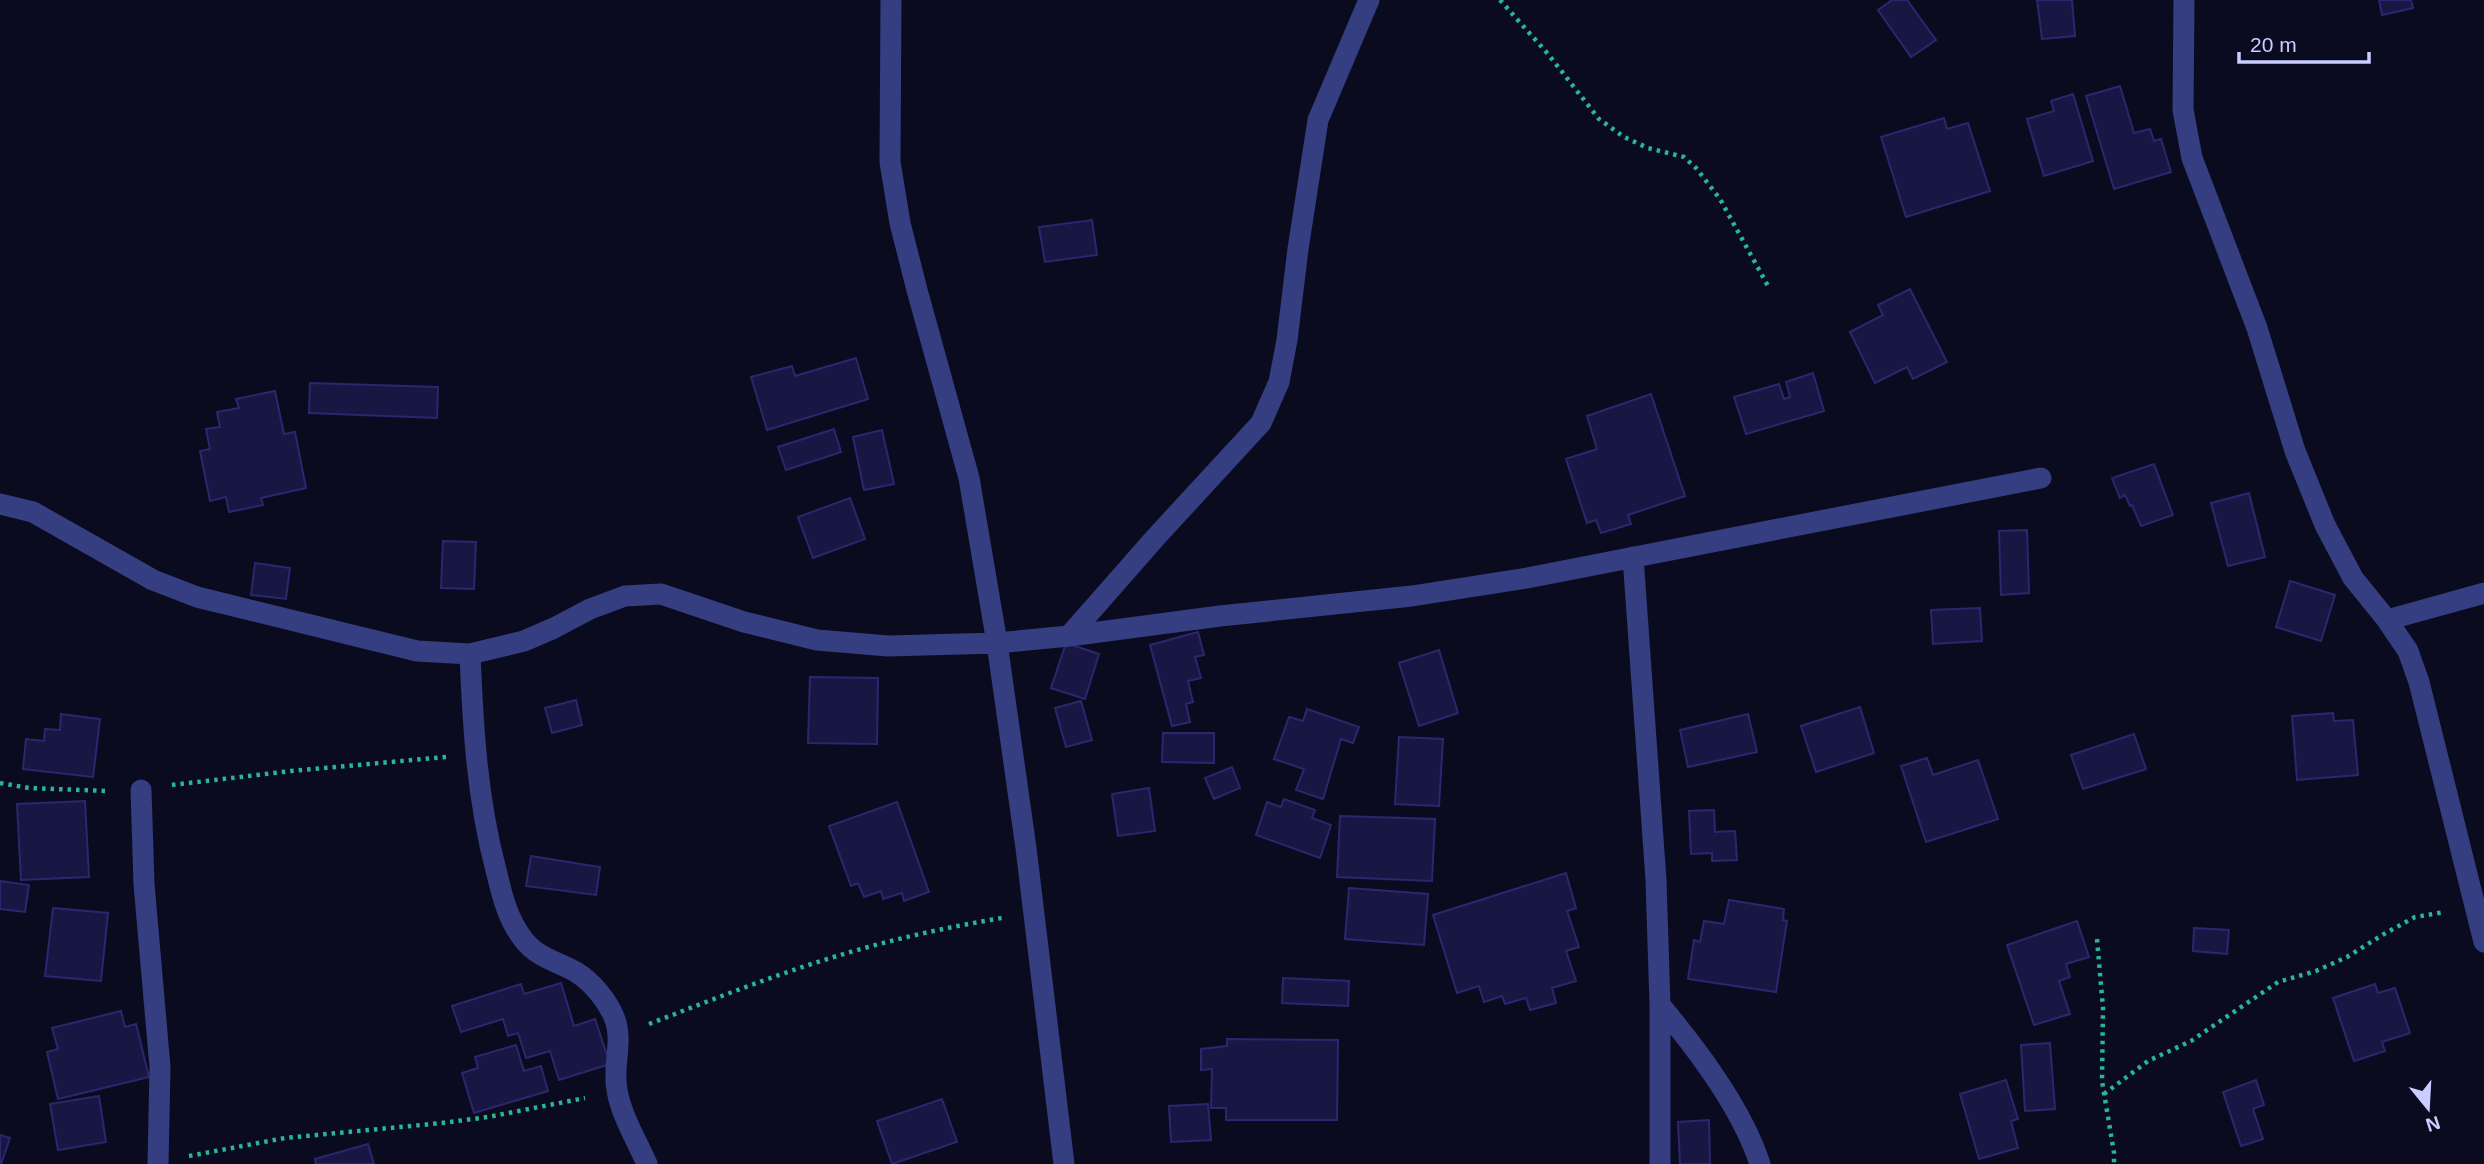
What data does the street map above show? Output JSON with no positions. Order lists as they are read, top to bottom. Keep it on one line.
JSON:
{"scale_bar":"20 m","north":"bottom"}
